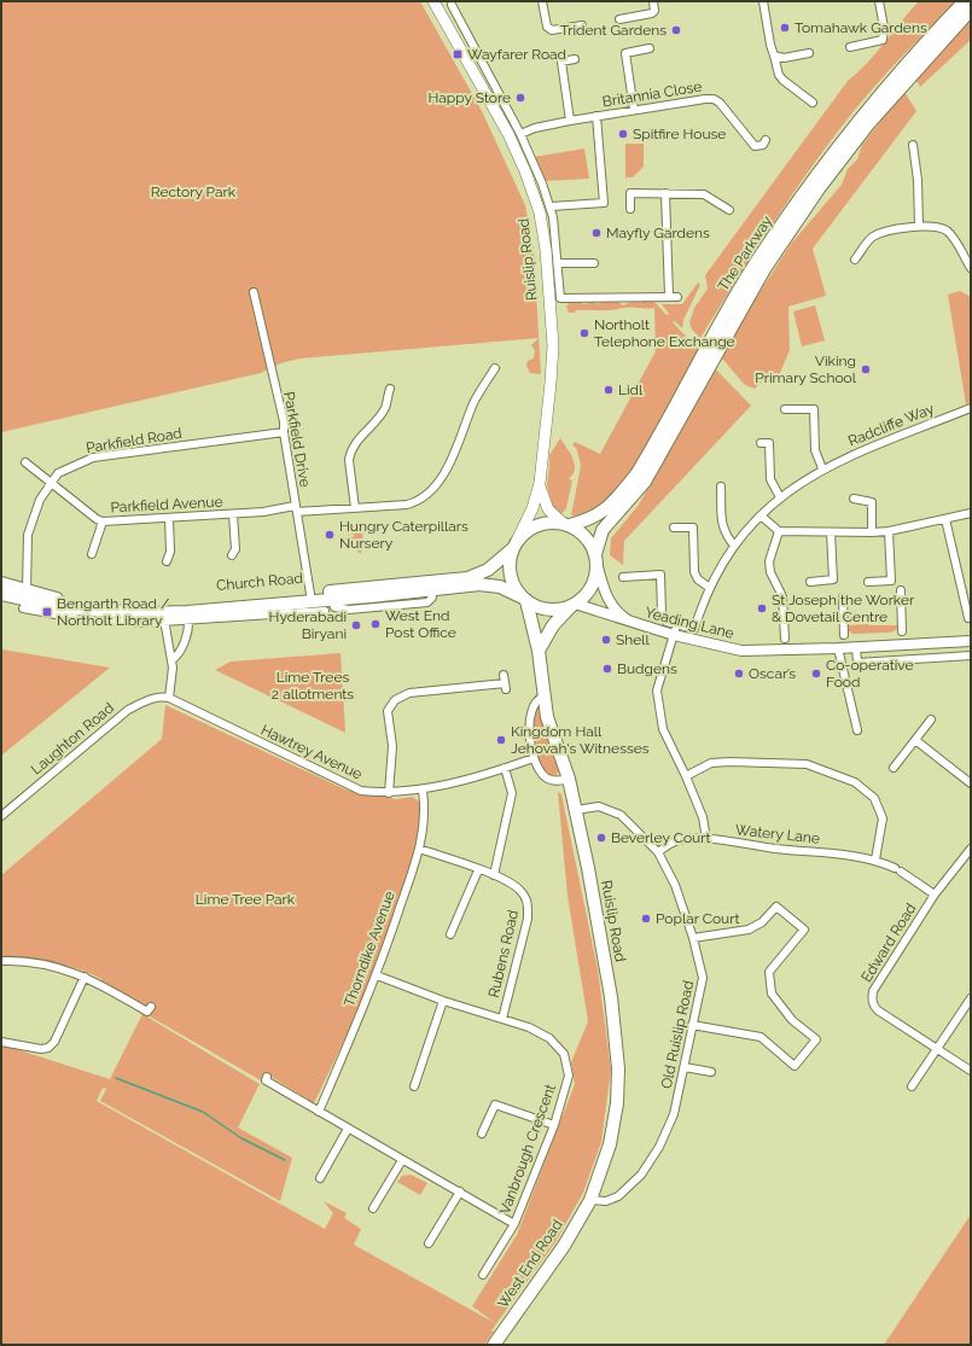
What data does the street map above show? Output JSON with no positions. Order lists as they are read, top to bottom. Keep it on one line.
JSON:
{"streets":{"main road":["The Parkway","Ruislip Road","Church Road","West End Road"],"street":["Britannia Close","Radcliffe Way","Parkfield Drive","Parkfield Road","Parkfield Avenue","Yeading Lane","Laughton Road","Hawtrey Avenue","Watery Lane","Edward Road","Thorndike Avenue","Rubens Road","Old Ruislip Road","Vanbrough Crescent"]},"crossings":[["The Parkway","Ruislip Road"],["The Parkway","Church Road"],["The Parkway","Yeading Lane"],["Ruislip Road","Church Road"],["Ruislip Road","Yeading Lane"],["Ruislip Road","Old Ruislip Road"],["Ruislip Road","West End Road"],["Parkfield Drive","Parkfield Road"],["Parkfield Drive","Parkfield Avenue"],["Parkfield Drive","Church Road"],["Parkfield Road","Parkfield Avenue"],["Parkfield Road","Church Road"],["Church Road","Yeading Lane"],["Laughton Road","Hawtrey Avenue"],["Hawtrey Avenue","Thorndike Avenue"],["Watery Lane","Edward Road"],["Watery Lane","Old Ruislip Road"],["Thorndike Avenue","Rubens Road"],["Thorndike Avenue","Vanbrough Crescent"],["Rubens Road","Vanbrough Crescent"],["Old Ruislip Road","West End Road"]],"parks":["Rectory Park","Lime Trees 2 allotments","Lime Tree Park"],"places":{"other":["Tomahawk Gardens","Trident Gardens","Happy Store","Spitfire House","Mayfly Gardens","Northolt Telephone Exchange","Viking Primary School","Lidl","Hungry Caterpillars Nursery","St Joseph the Worker & Dovetail Centre","West End Post Office","Hyderabadi Biryani","Shell","Budgens","Oscar’s","Co-operative Food","Kingdom Hall Jehovah's Witnesses","Beverley Court","Poplar Court"],"transit":["Wayfarer Road","Bengarth Road / Northolt Library"]}}
